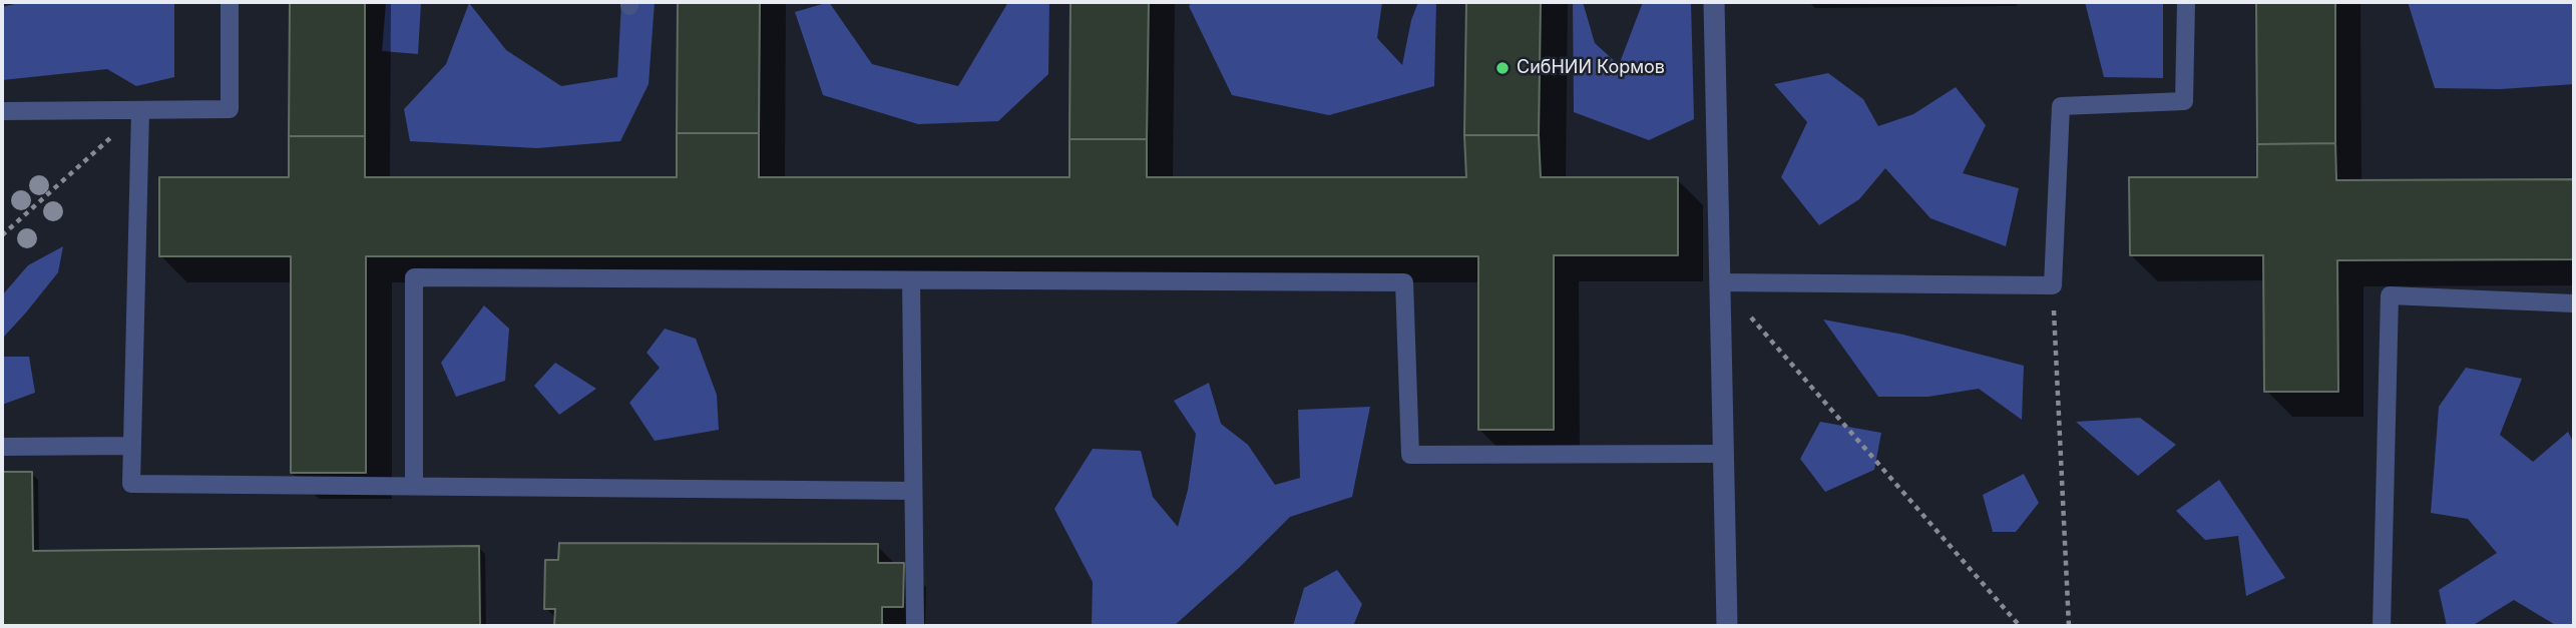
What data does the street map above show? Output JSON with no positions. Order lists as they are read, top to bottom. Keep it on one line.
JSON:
{"places":["СибНИИ Кормов"]}
